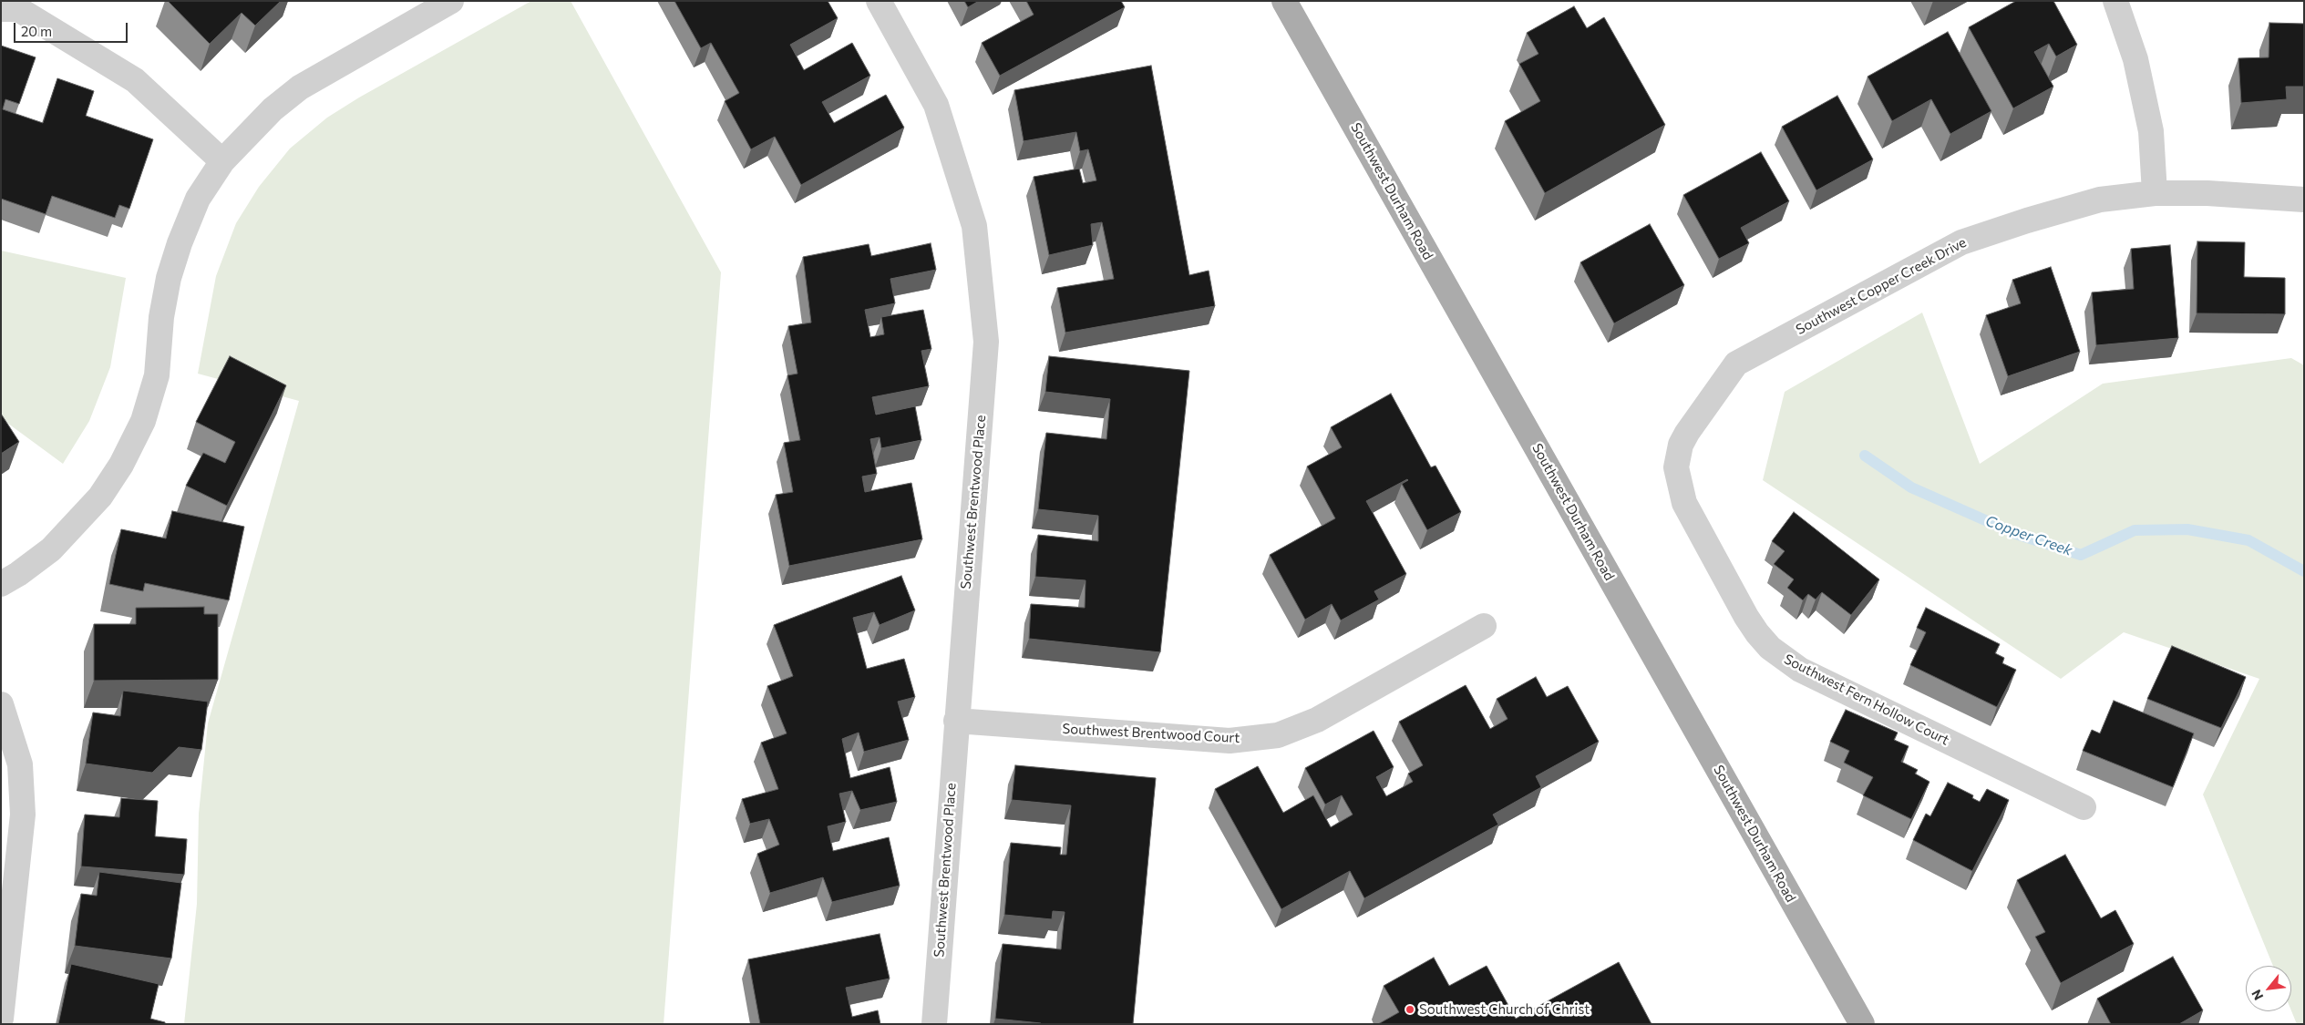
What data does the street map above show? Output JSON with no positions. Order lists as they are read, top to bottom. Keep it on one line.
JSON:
{"streets":{"main road":["Southwest Durham Road"],"street":["Southwest Copper Creek Drive","Southwest Brentwood Place","Southwest Fern Hollow Court","Southwest Brentwood Court"]},"crossings":[["Southwest Copper Creek Drive","Southwest Fern Hollow Court"],["Southwest Brentwood Place","Southwest Brentwood Court"]],"water":["Copper Creek"],"places":["Southwest Church of Christ"],"scale_bar":"20 m","north":"bottom left"}
